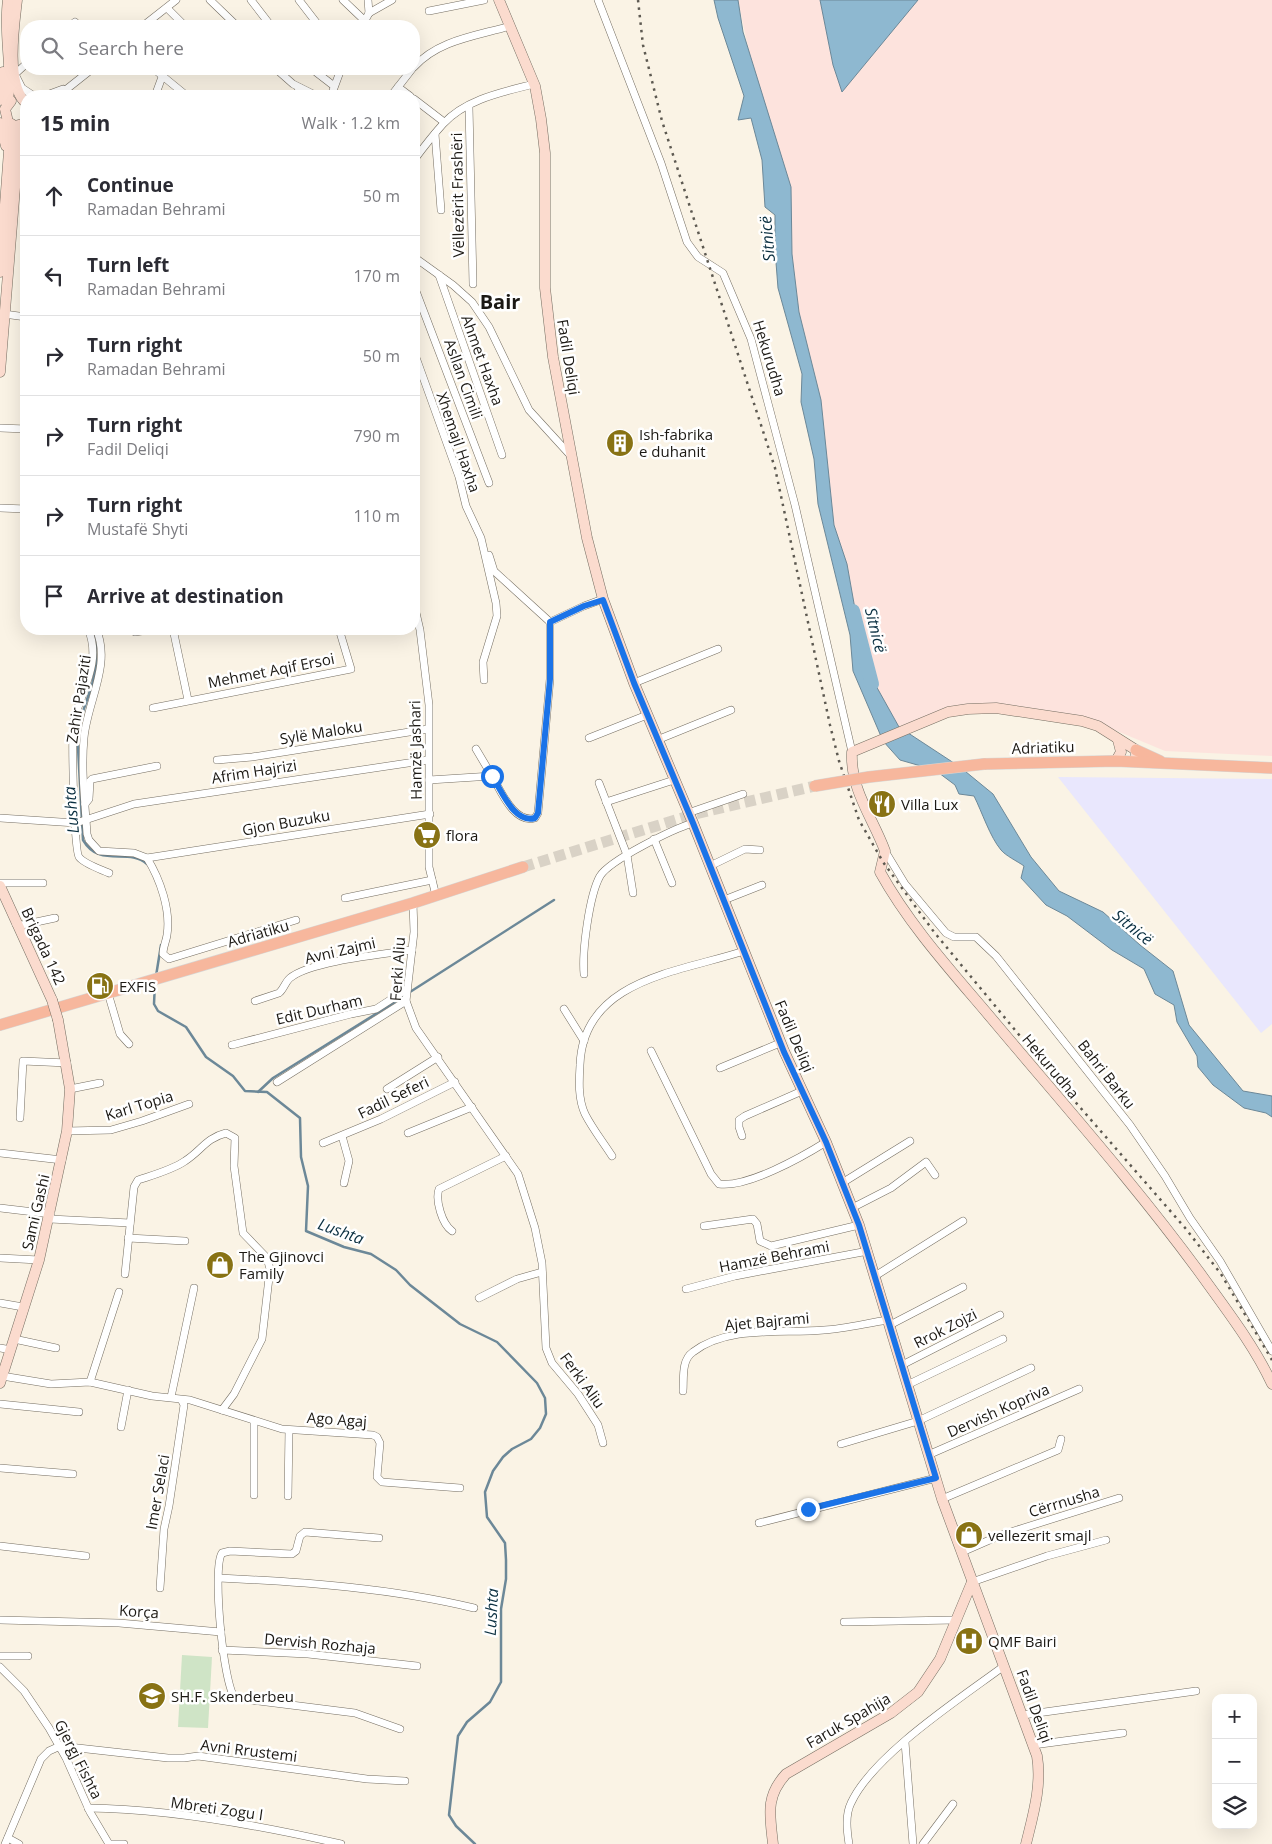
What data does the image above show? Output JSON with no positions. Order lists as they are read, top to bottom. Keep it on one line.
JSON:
{"streets":{"main road":["Adriatiku"],"street":["Vëllezërit Frashëri","Fadil Deliqi","Hekurudha","Ahmet Haxha","Asllan Cimili","Xhemajl Haxha","Mehmet Aqif Ersoi","Zahir Pajaziti","Sylë Maloku","Hamzë Jashari","Afrim Hajrizi","Gjon Buzuku","Brigada 142","Avni Zajmi","Ferki Aliu","Edit Durham","Bahri Barku","Fadil Seferi","Karl Topia","Sami Gashi","Hamzë Behrami","Ajet Bajrami","Rrok Zojzi","Dervish Kopriva","Ago Agaj","Imer Selaci","Cërrnusha","Korça","Dervish Rozhaja","Faruk Spahija","Avni Rrustemi","Gjergj Fishta","Mbreti Zogu I"]},"crossings":[["Vëllezërit Frashëri","Fadil Deliqi"],["Fadil Deliqi","Hamzë Behrami"],["Fadil Deliqi","Ajet Bajrami"],["Fadil Deliqi","Rrok Zojzi"],["Fadil Deliqi","Dervish Kopriva"],["Fadil Deliqi","Cërrnusha"],["Fadil Deliqi","Faruk Spahija"],["Hekurudha","Bahri Barku"],["Sylë Maloku","Hamzë Jashari"],["Adriatiku","Hamzë Jashari"],["Adriatiku","Ferki Aliu"],["Hamzë Jashari","Afrim Hajrizi"],["Hamzë Jashari","Gjon Buzuku"],["Brigada 142","Sami Gashi"],["Avni Zajmi","Ferki Aliu"],["Ferki Aliu","Edit Durham"],["Ferki Aliu","Fadil Seferi"],["Karl Topia","Sami Gashi"],["Sami Gashi","Ago Agaj"],["Ago Agaj","Imer Selaci"],["Avni Rrustemi","Gjergj Fishta"],["Gjergj Fishta","Mbreti Zogu I"]],"districts":["Bair"],"water":["Sitnicë","Lushta"],"places":{"building":["Ish-fabrika e duhanit"],"restaurant":["Villa Lux"],"supermarket":["flora"],"fuel station":["EXFIS"],"shop":["The Gjinovci Family","vellezerit smajl"],"hospital":["QMF Bairi"],"school or university":["SH.F. Skenderbeu"]},"page":{"search":"Search here","heading":["15 min","Walk · 1.2 km"],"list":[["Continue","Ramadan Behrami","50 m"],["Turn left","Ramadan Behrami","170 m"],["Turn right","Ramadan Behrami","50 m"],["Turn right","Fadil Deliqi","790 m"],["Turn right","Mustafë Shyti","110 m"],"Arrive at destination"],"map_buttons":["+","−"]}}
